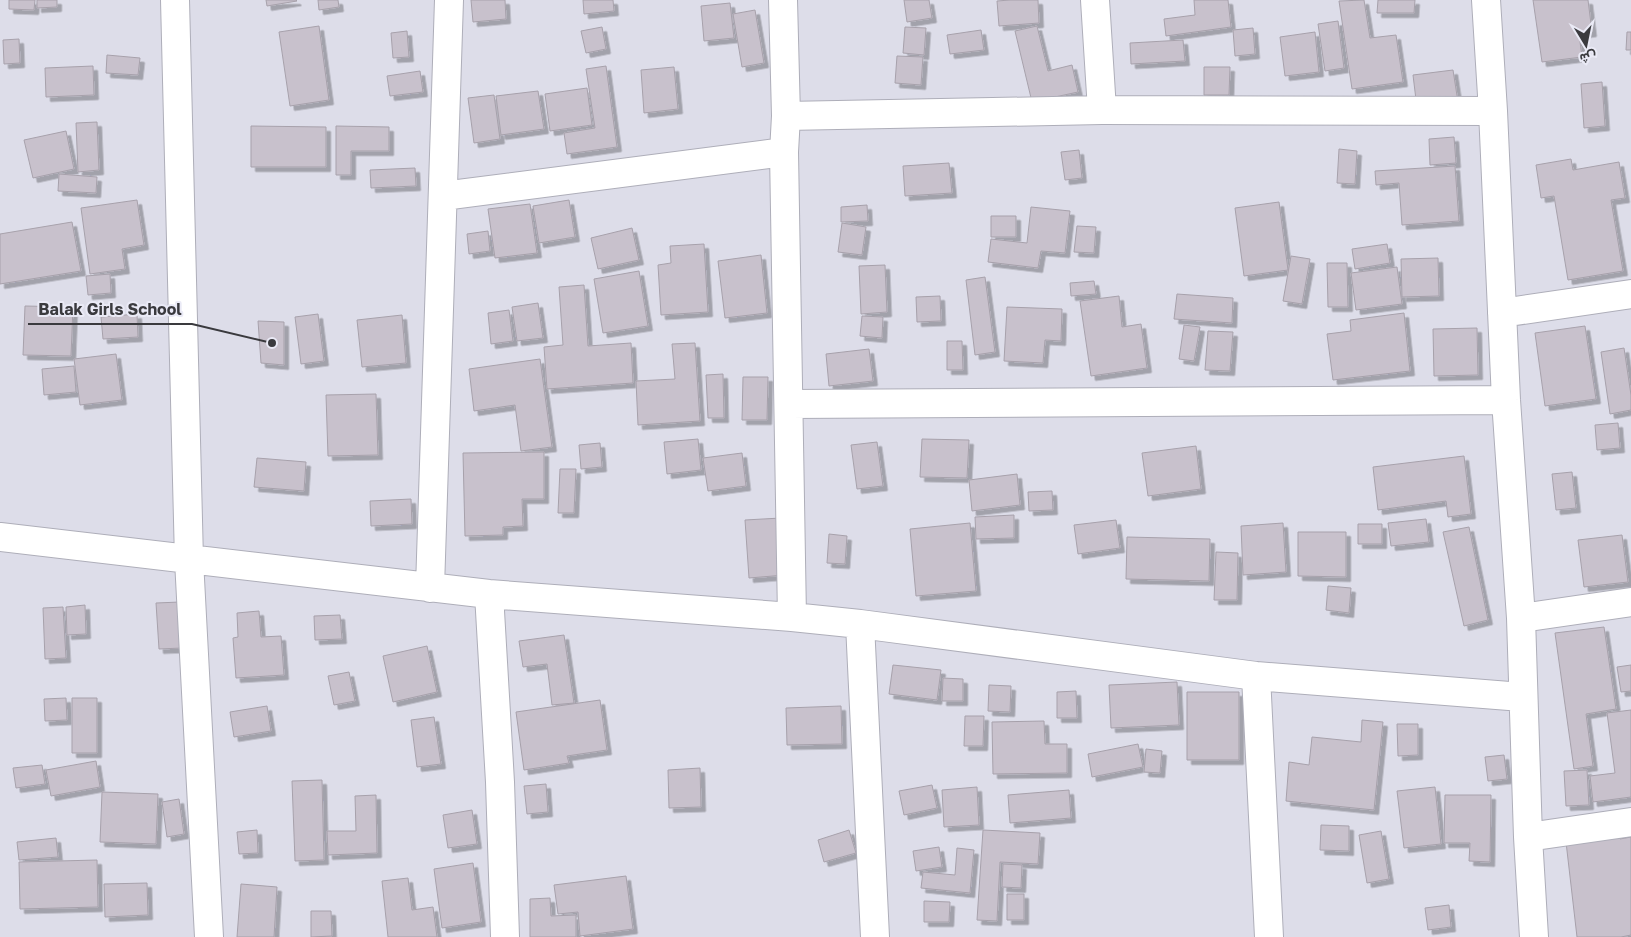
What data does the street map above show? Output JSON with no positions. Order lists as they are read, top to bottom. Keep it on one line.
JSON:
{"places":["Balak Girls School"],"north":"bottom"}
